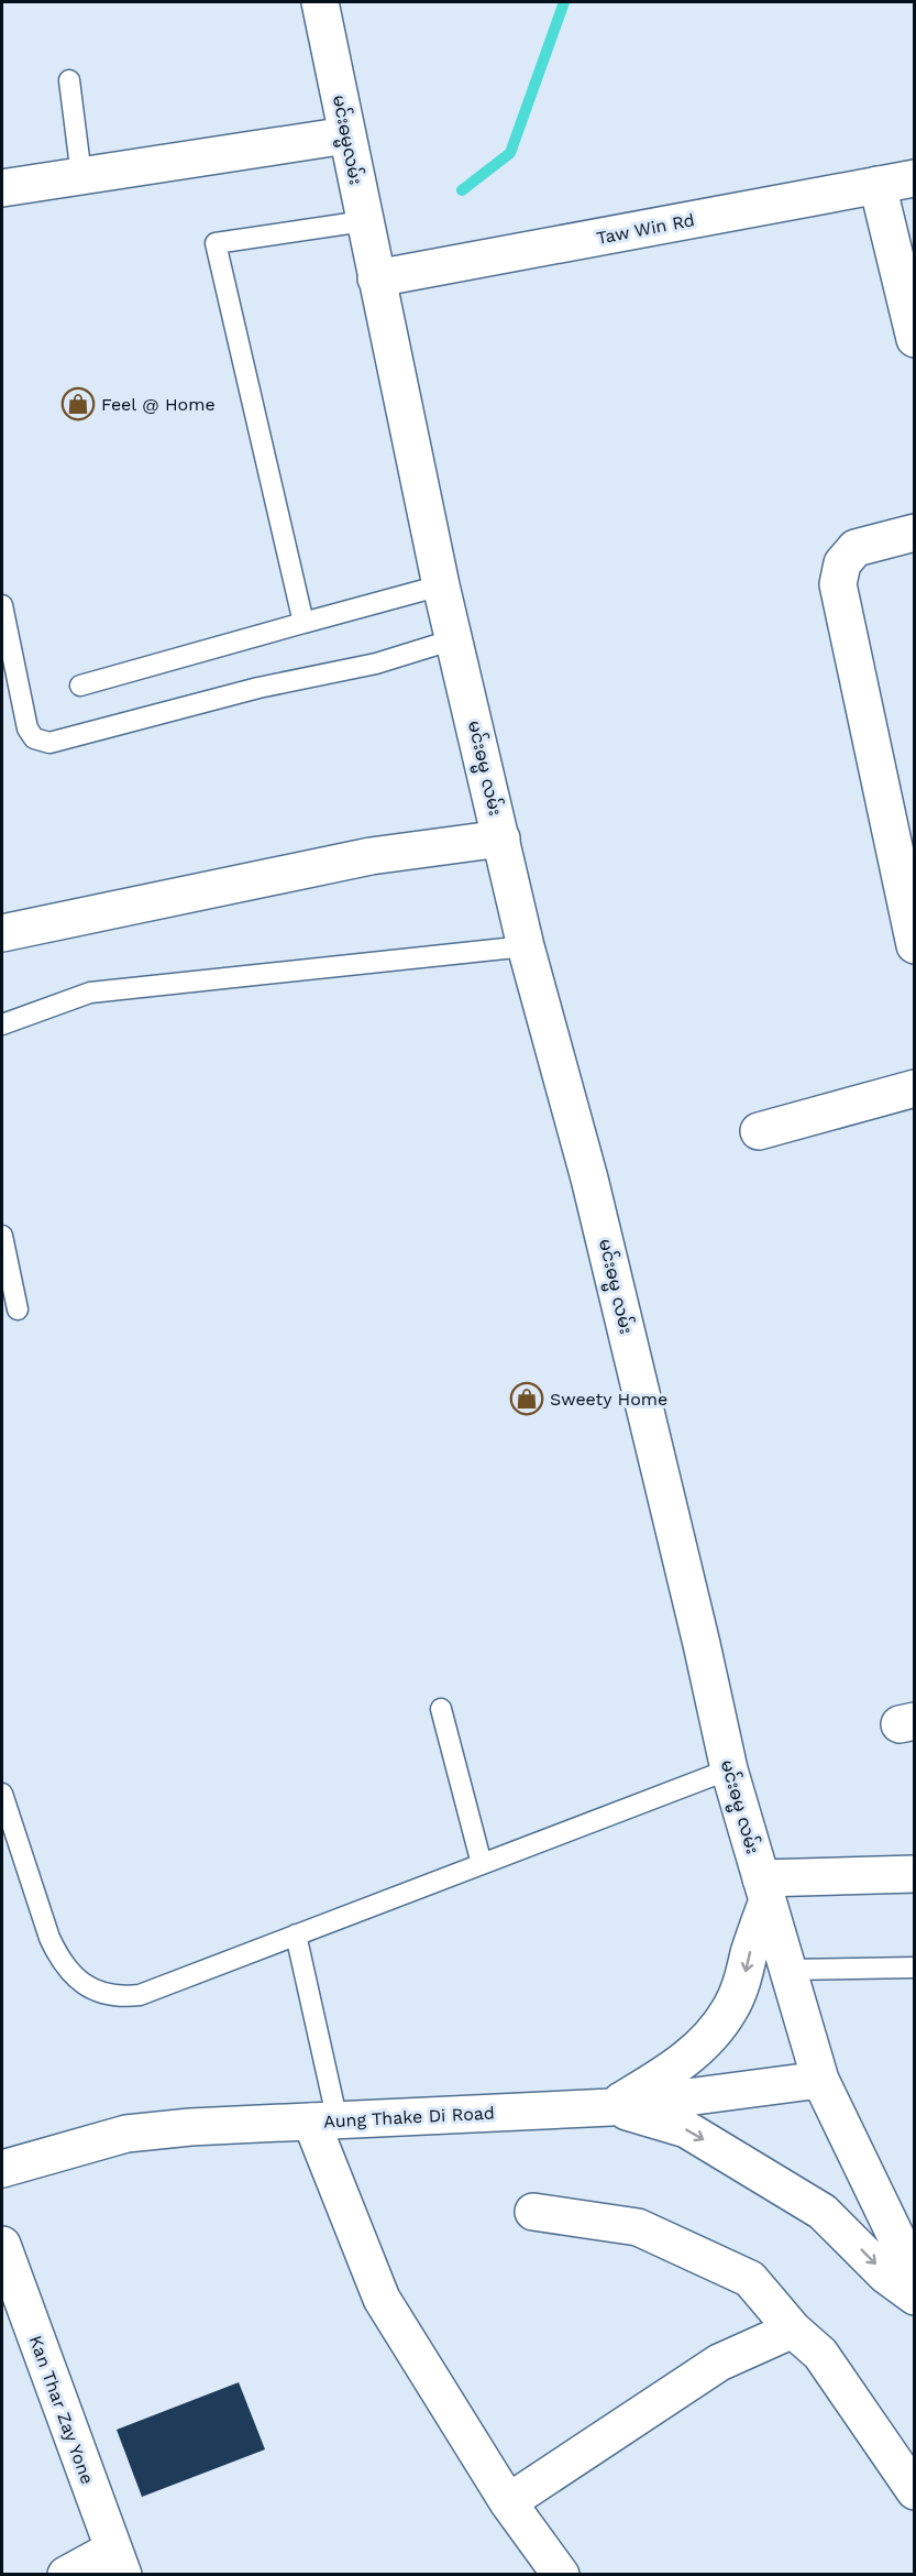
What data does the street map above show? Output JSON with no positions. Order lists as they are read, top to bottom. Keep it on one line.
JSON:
{"streets":{"main road":["မင်းဓမ္မလမ်း","Taw Win Rd","မင်းဓမ္မ လမ်း","Aung Thake Di Road","Kan Thar Zay Yone"]},"crossings":[["မင်းဓမ္မလမ်း","Taw Win Rd"],["မင်းဓမ္မလမ်း","မင်းဓမ္မ လမ်း"],["Taw Win Rd","မင်းဓမ္မ လမ်း"],["မင်းဓမ္မ လမ်း","Aung Thake Di Road"]],"places":{"shop":["Feel @ Home","Sweety Home"]}}
